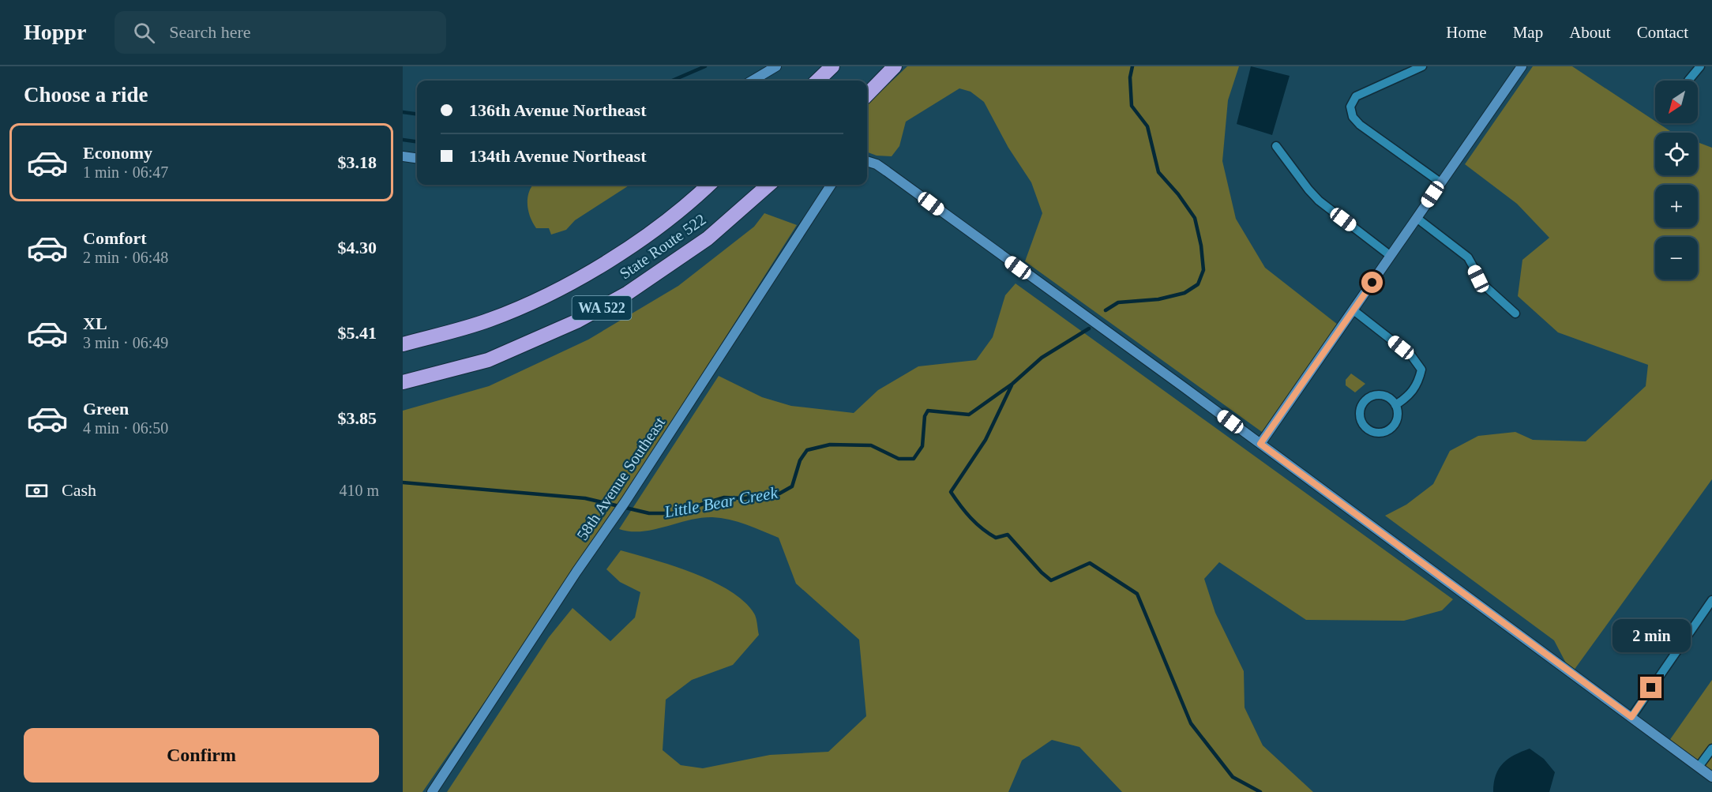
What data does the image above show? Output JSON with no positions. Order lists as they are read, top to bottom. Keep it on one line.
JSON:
{"streets":{"highway":["State Route 522","WA 522"],"street":["58th Avenue Southeast"]},"water":["Little Bear Creek"],"north":"bottom left","page":{"header":"Hoppr","search":"Search here","nav":["Home","Map","About","Contact"],"heading":"Choose a ride","map_buttons":["+","−"],"banner":["136th Avenue Northeast","134th Avenue Northeast"],"list":[{"name":"Economy","note":"1 min · 06:47","value":"$3.18"},{"name":"Comfort","note":"2 min · 06:48","value":"$4.30"},{"name":"XL","note":"3 min · 06:49","value":"$5.41"},{"name":"Green","note":"4 min · 06:50","value":"$3.85"}],"pay":["Cash","410 m"],"bubble":"2 min","buttons":"Confirm"}}
